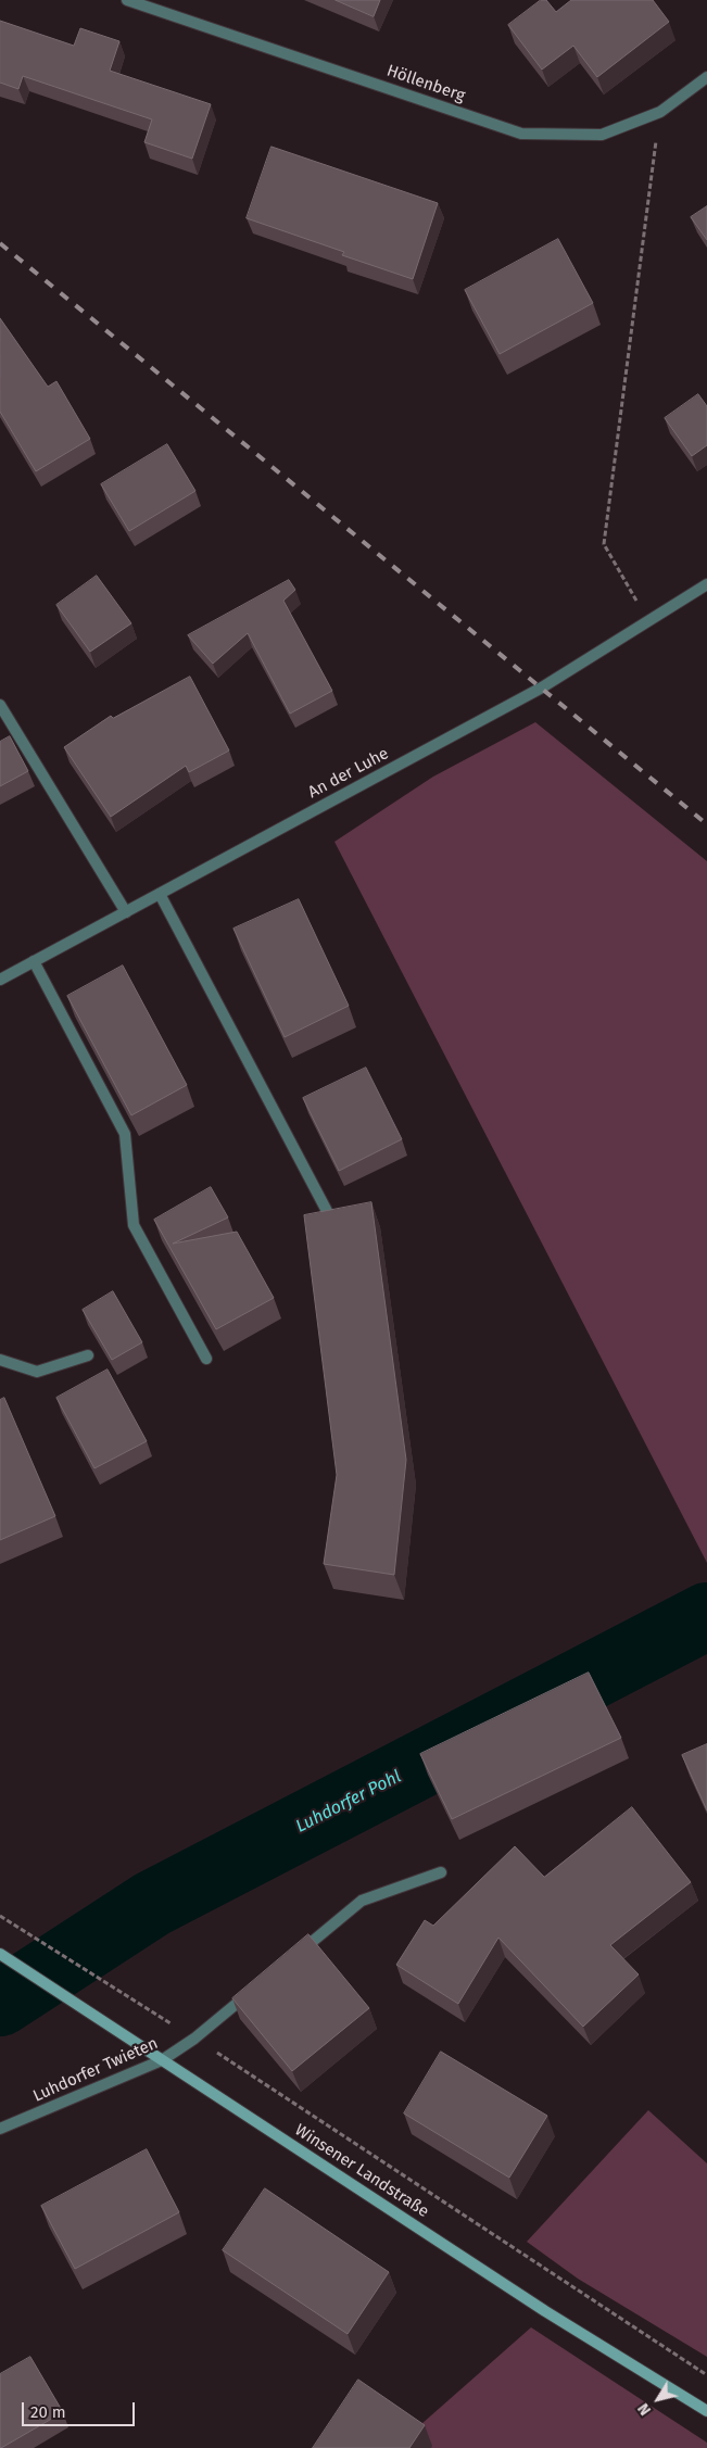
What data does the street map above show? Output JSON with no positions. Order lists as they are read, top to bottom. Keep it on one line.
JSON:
{"streets":{"main road":["Winsener Landstraße"],"street":["Höllenberg","An der Luhe","Luhdorfer Twieten"]},"crossings":[["Luhdorfer Twieten","Winsener Landstraße"]],"water":["Luhdorfer Pohl"],"scale_bar":"20 m","north":"bottom left"}
